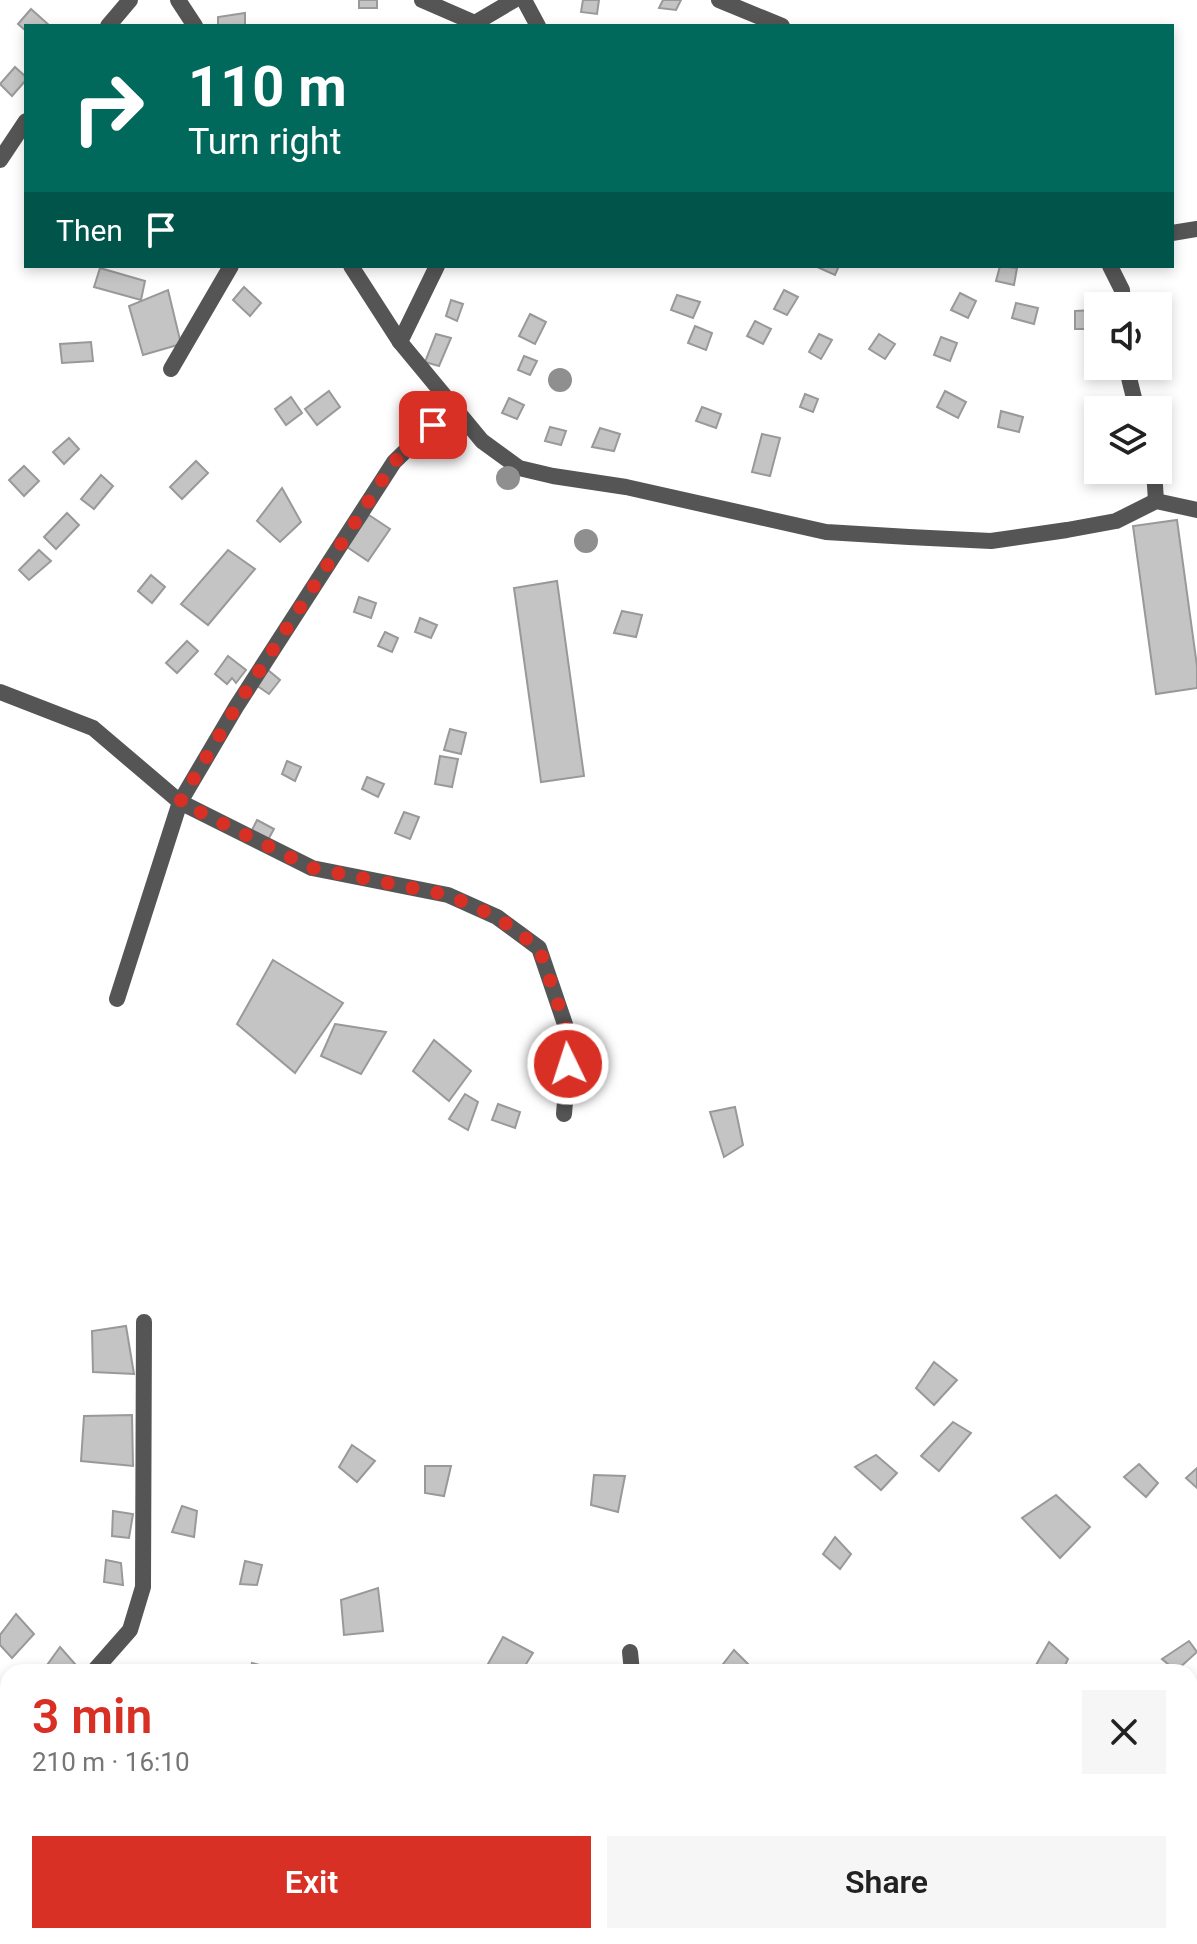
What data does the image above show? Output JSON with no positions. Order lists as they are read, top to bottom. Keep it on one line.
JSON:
{"page":{"turn":["110 m","Turn right"],"then":"Then","heading":["3 min","210 m · 16:10"],"buttons":["Exit","Share"]}}
